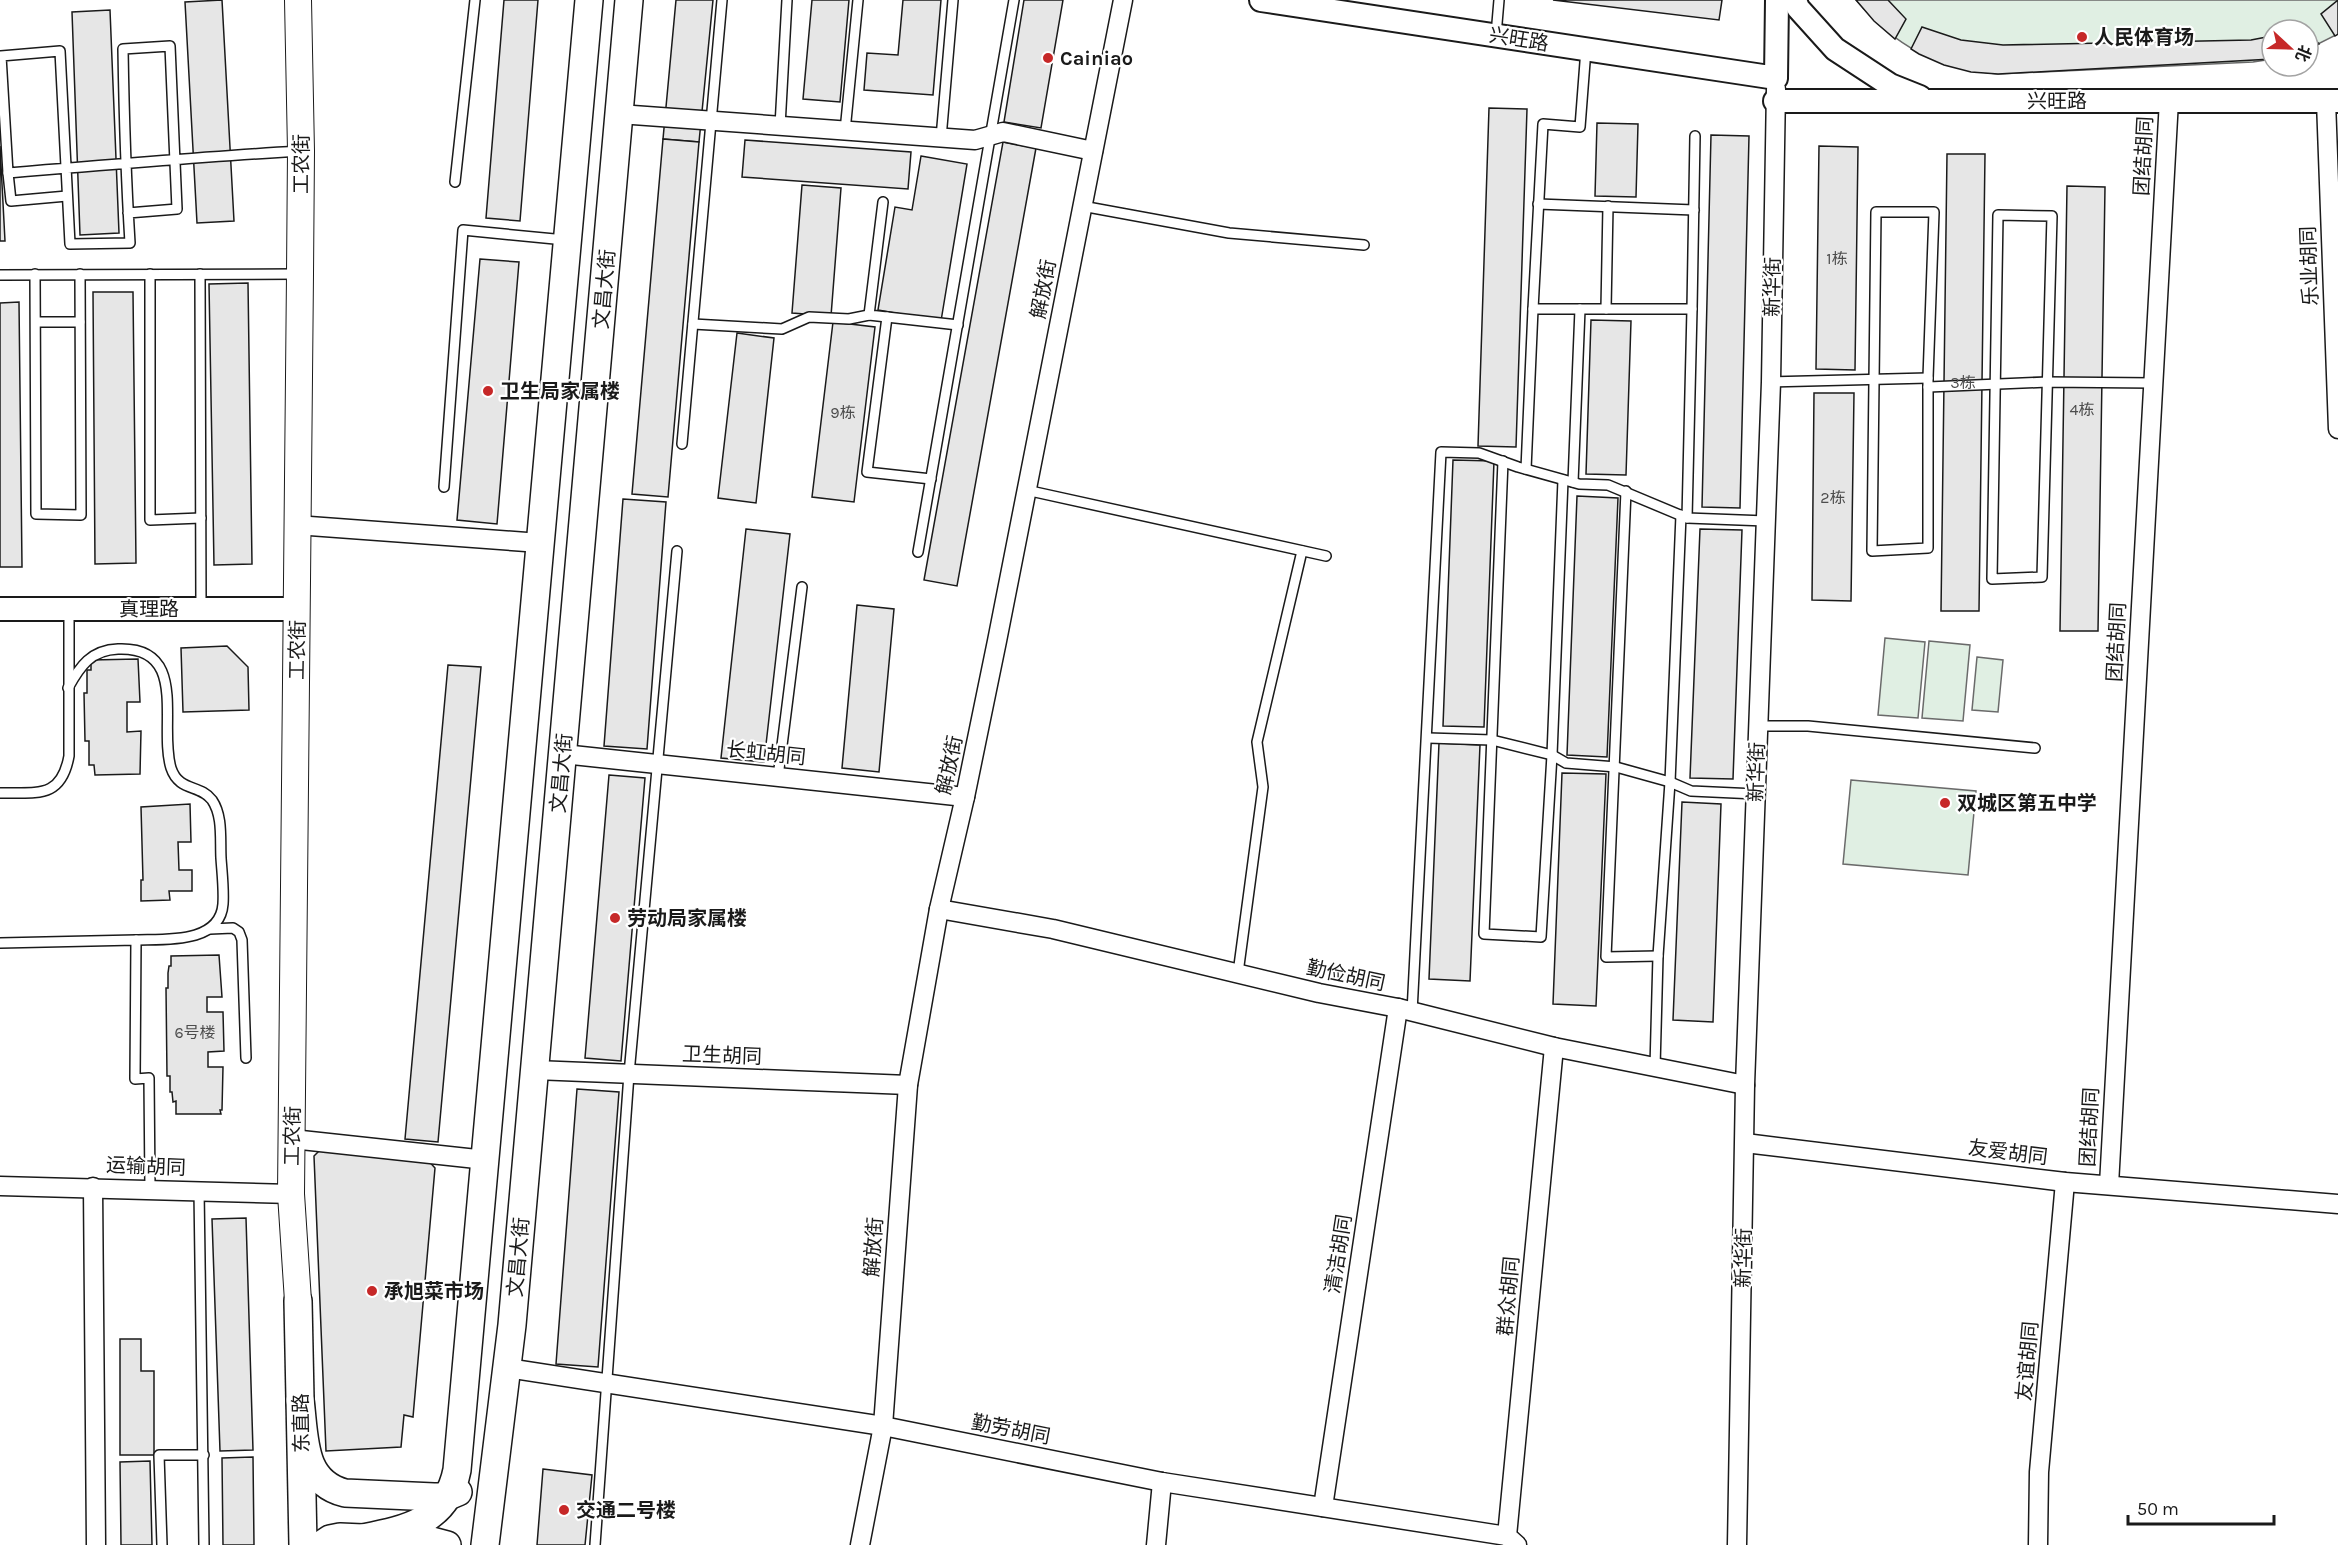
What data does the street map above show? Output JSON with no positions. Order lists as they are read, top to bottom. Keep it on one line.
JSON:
{"streets":{"main road":["工农街","文昌大街","东直路"],"street":["兴旺路","团结胡同","乐业胡同","新华街","解放街","真理路","长虹胡同","勤俭胡同","卫生胡同","友爱胡同","运输胡同","清洁胡同","群众胡同","友谊胡同","勤劳胡同"]},"crossings":[["兴旺路","团结胡同"],["兴旺路","乐业胡同"],["兴旺路","新华街"],["团结胡同","友爱胡同"],["工农街","真理路"],["工农街","运输胡同"],["工农街","东直路"],["新华街","勤俭胡同"],["新华街","友爱胡同"],["文昌大街","长虹胡同"],["文昌大街","卫生胡同"],["文昌大街","勤劳胡同"],["解放街","长虹胡同"],["解放街","勤俭胡同"],["解放街","卫生胡同"],["解放街","勤劳胡同"],["勤俭胡同","清洁胡同"],["勤俭胡同","群众胡同"],["友爱胡同","友谊胡同"],["清洁胡同","勤劳胡同"],["群众胡同","勤劳胡同"]],"places":["人民体育场","Cainiao","卫生局家属楼","双城区第五中学","劳动局家属楼","承旭菜市场","交通二号楼"],"house_numbers":["1栋","3栋","4栋","9栋","2栋","6号楼"],"scale_bar":"50 m","north":"right"}
